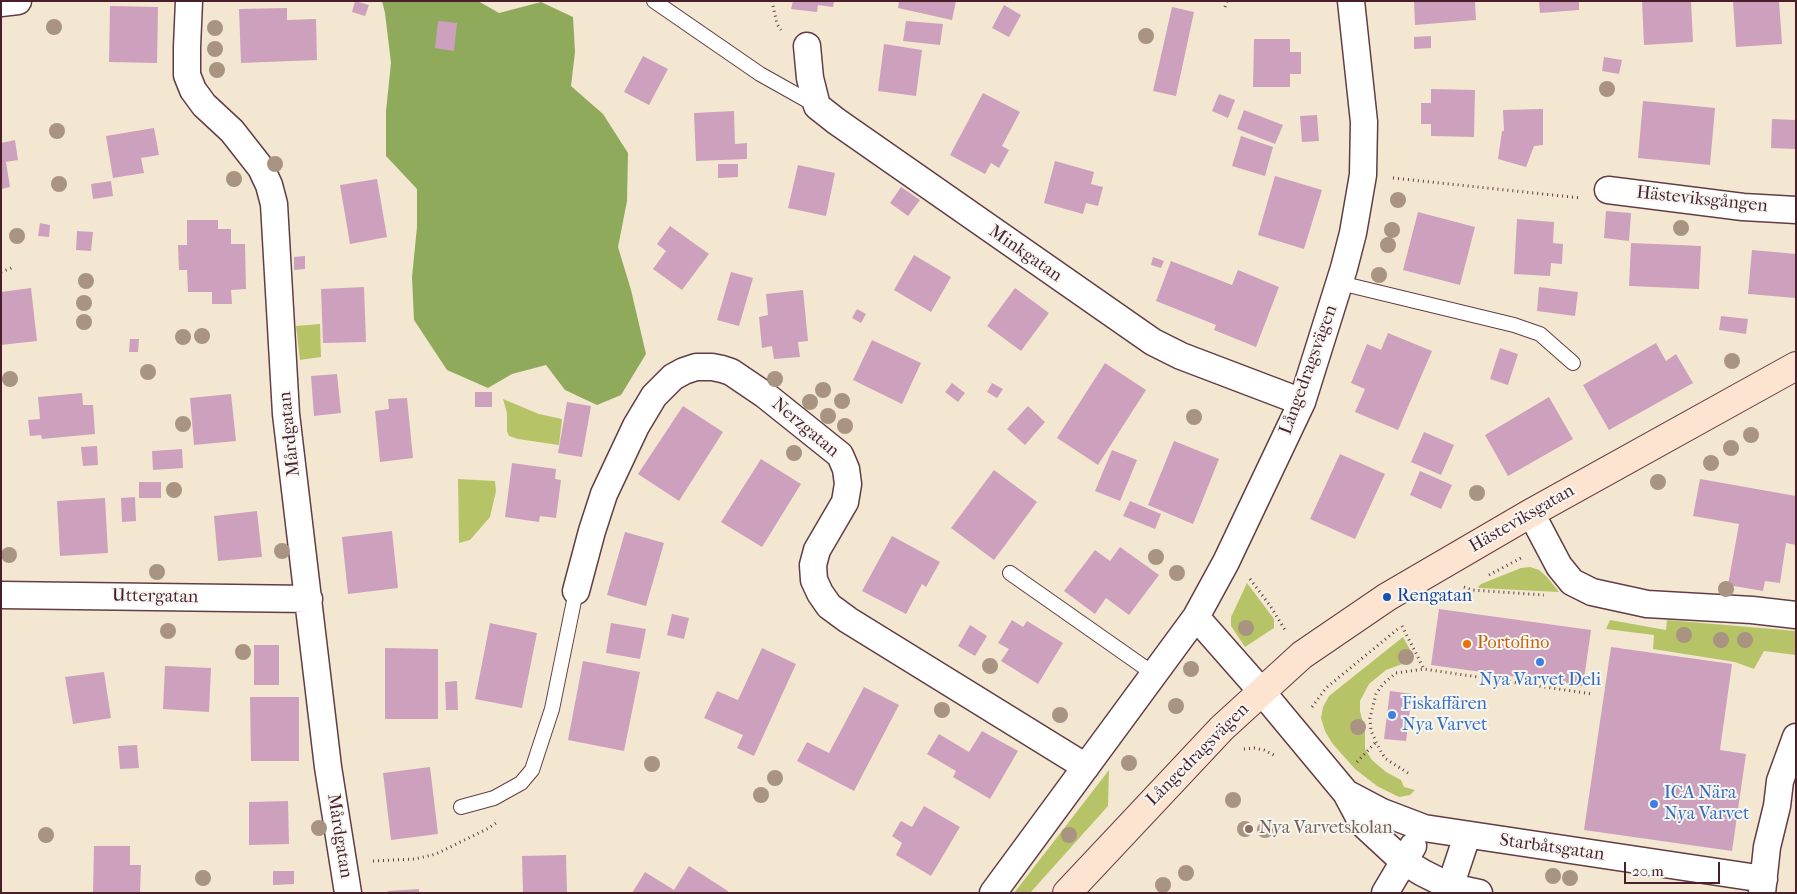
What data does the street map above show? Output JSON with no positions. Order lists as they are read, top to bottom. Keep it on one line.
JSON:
{"streets":{"street":["Hästeviksgången","Minkgatan","Långedragsvägen","Nerzgatan","Mårdgatan","Hästeviksgatan","Uttergatan","Starbåtsgatan"]},"crossings":[["Minkgatan","Långedragsvägen"],["Långedragsvägen","Nerzgatan"],["Långedragsvägen","Hästeviksgatan"],["Långedragsvägen","Starbåtsgatan"],["Mårdgatan","Uttergatan"],["Hästeviksgatan","Starbåtsgatan"]],"places":["Rengatan","Portofino","Nya Varvet Deli","Fiskaffären Nya Varvet","ICA Nära Nya Varvet","Nya Varvetskolan"],"scale_bar":"20 m"}
